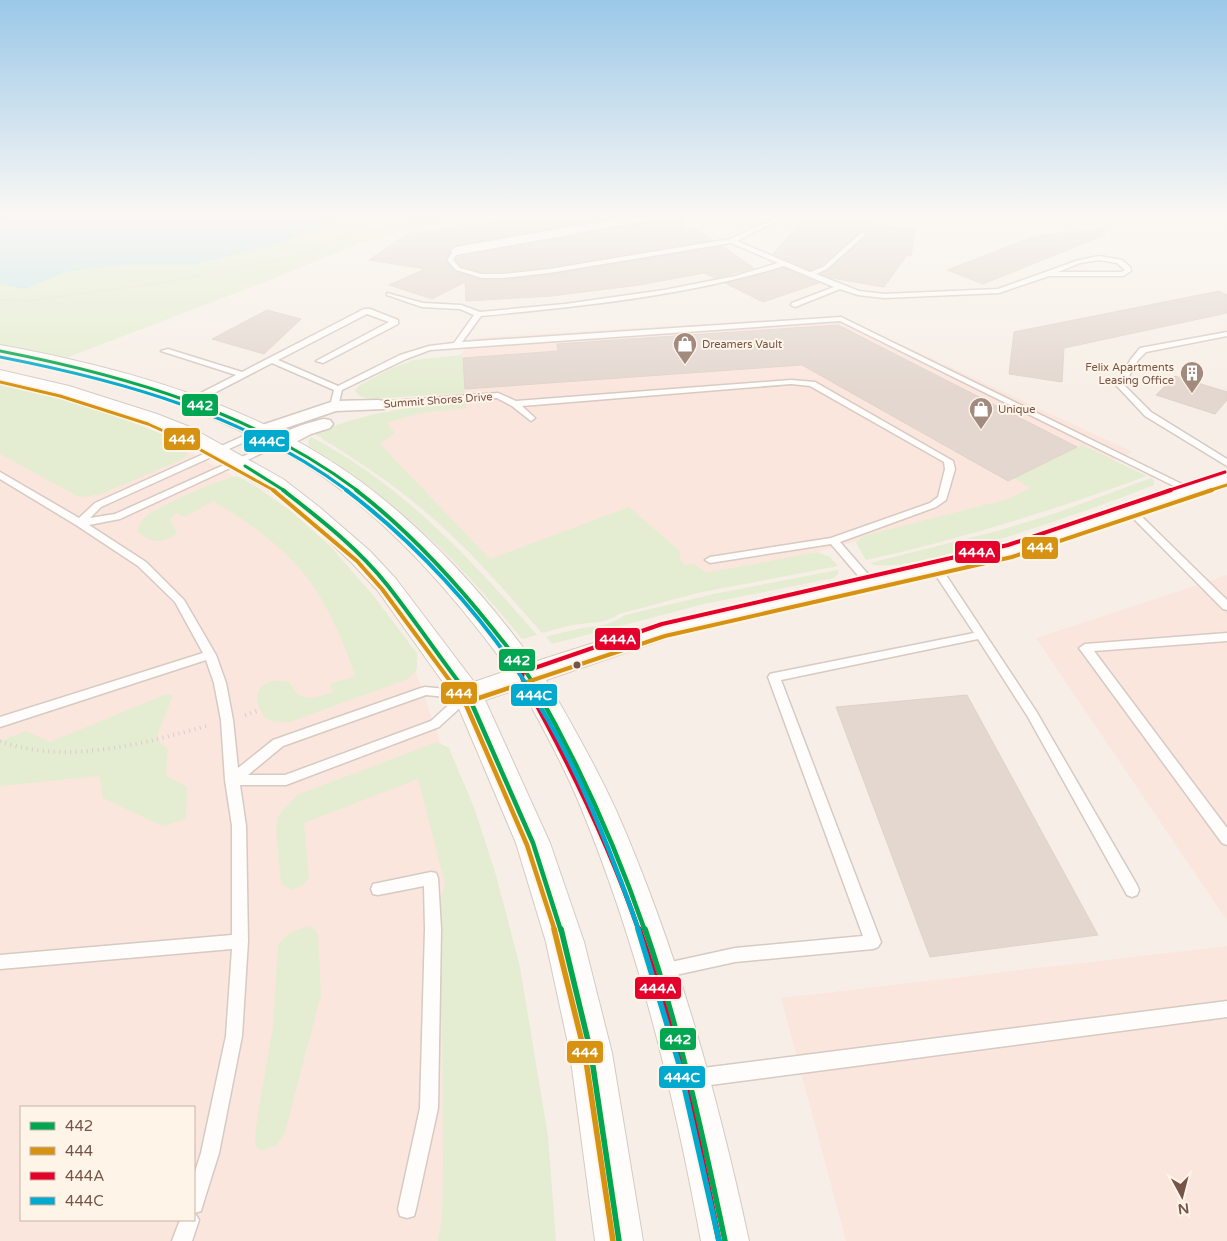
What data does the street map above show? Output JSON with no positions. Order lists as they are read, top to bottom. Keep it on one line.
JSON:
{"streets":{"street":["Summit Shores Drive"]},"places":{"shop":["Dreamers Vault","Unique"],"building":["Felix Apartments Leasing Office"]},"lines":["transit line 442","transit line 444C","transit line 444","transit line 444A"],"legend":["442","444","444A","444C"],"north":"bottom"}
